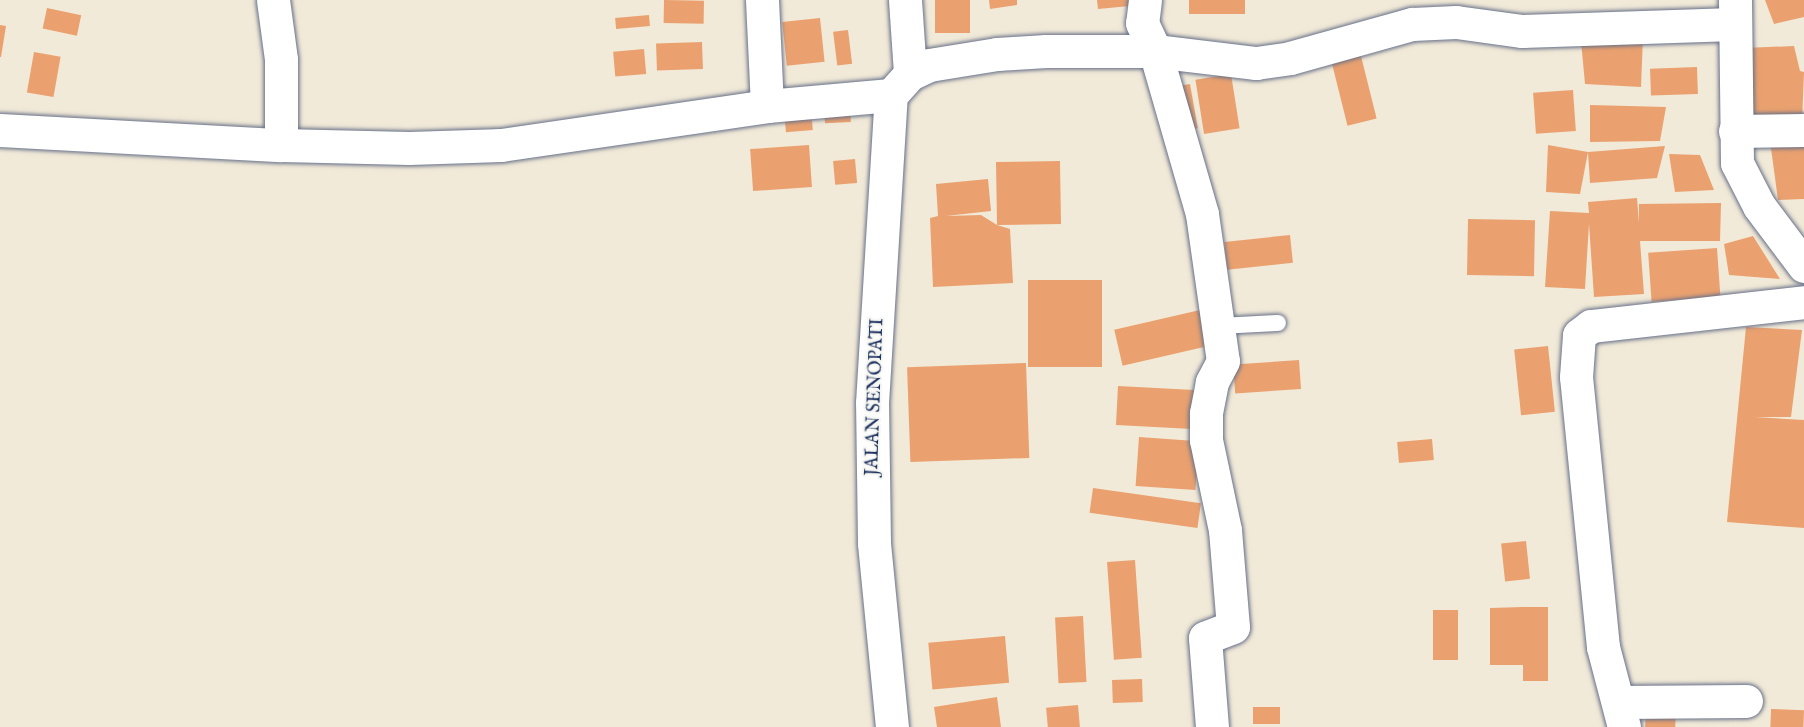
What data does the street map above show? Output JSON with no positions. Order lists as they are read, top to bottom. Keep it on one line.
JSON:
{"streets":{"street":["JALAN SENOPATI"]}}
